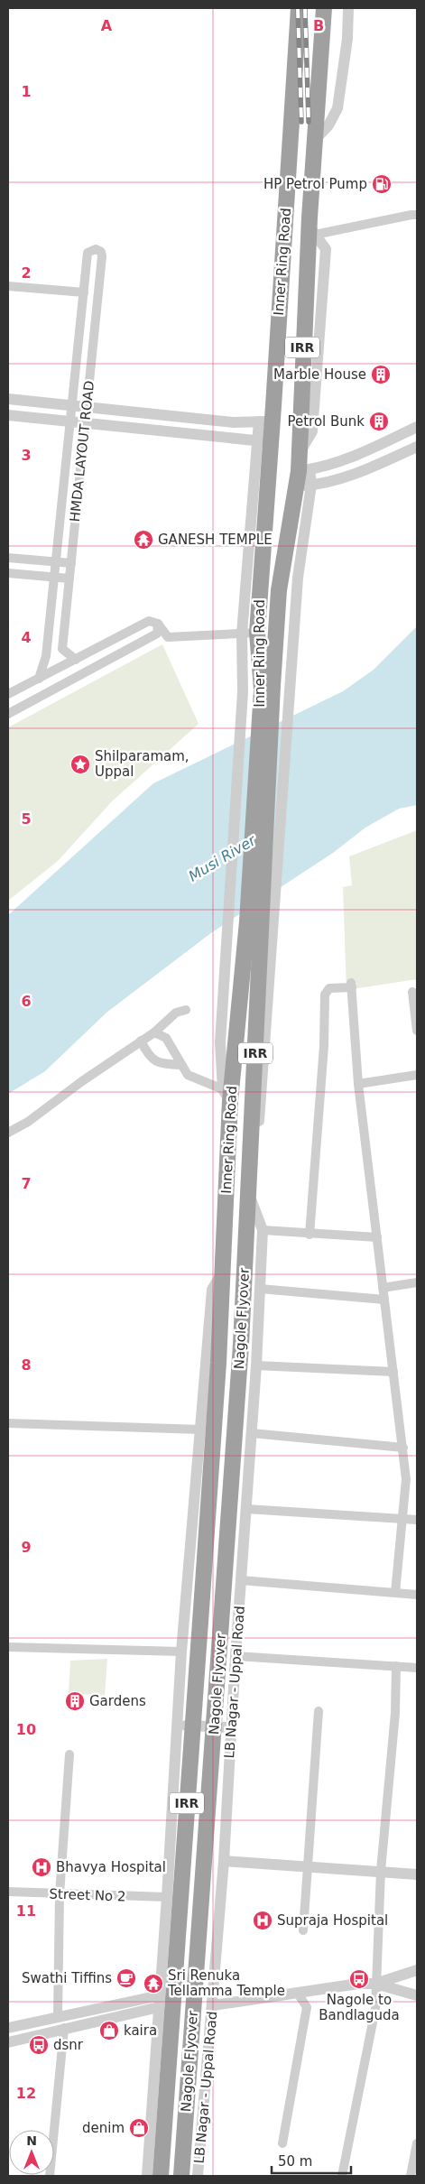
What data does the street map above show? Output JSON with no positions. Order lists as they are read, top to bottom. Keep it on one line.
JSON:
{"streets":{"highway":["Inner Ring Road","IRR","Nagole Flyover"],"street":["HMDA LAYOUT ROAD","LB Nagar - Uppal Road","Street No 2"]},"crossings":[["Inner Ring Road","Nagole Flyover"],["Inner Ring Road","LB Nagar - Uppal Road"],["Nagole Flyover","LB Nagar - Uppal Road"]],"water":["Musi River"],"places":{"fuel station":["HP Petrol Pump"],"building":["Marble House","Petrol Bunk","Gardens"],"temple":["GANESH TEMPLE","Sri Renuka Tellamma Temple"],"place":["Shilparamam, Uppal"],"hospital":["Bhavya Hospital","Supraja Hospital"],"cafe":["Swathi Tiffins"],"bus stop":["Nagole to Bandlaguda","dsnr"],"shop":["kaira","denim"]},"scale_bar":"50 m","north":"top","grid":{"columns":["A","B"],"rows":["1","2","3","4","5","6","7","8","9","10","11","12"]}}
